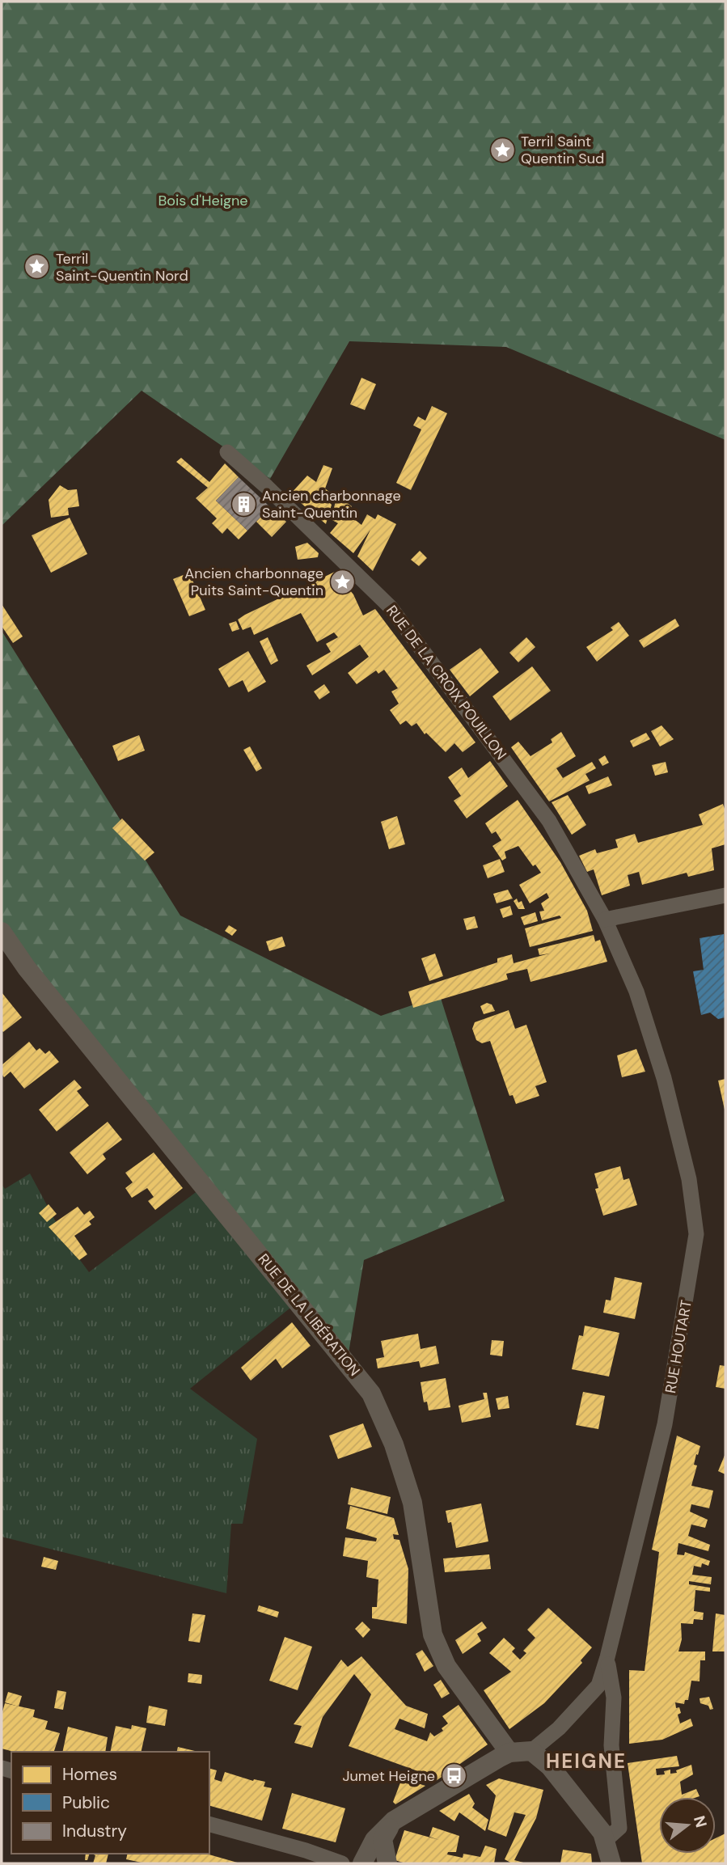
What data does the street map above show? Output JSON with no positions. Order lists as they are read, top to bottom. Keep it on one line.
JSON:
{"streets":{"street":["RUE DE LA CROIX POUILLON","RUE DE LA LIBÉRATION","RUE HOUTART"]},"crossings":[["RUE DE LA CROIX POUILLON","RUE HOUTART"]],"districts":["HEIGNE"],"parks":["Bois d'Heigne"],"places":{"place":["Terril Saint Quentin Sud","Terril Saint-Quentin Nord","Ancien charbonnage Puits Saint-Quentin"],"building":["Ancien charbonnage Saint-Quentin"],"bus stop":["Jumet Heigne"]},"legend":["Homes","Public","Industry"],"north":"right"}
